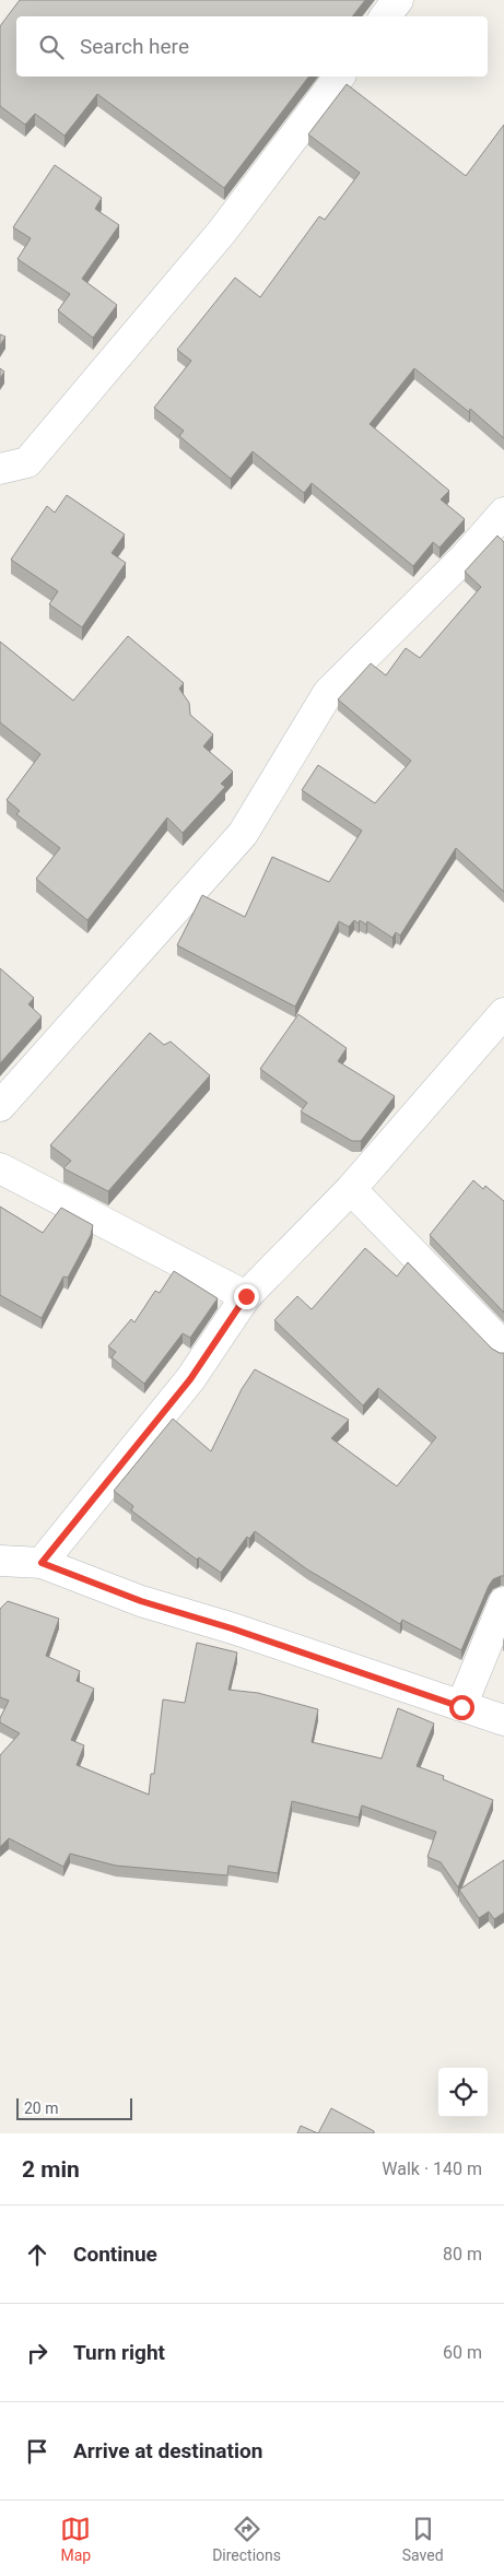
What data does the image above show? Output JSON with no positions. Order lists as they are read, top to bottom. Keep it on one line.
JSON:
{"scale_bar":"20 m","page":{"search":"Search here","scale":"20 m","heading":["2 min","Walk · 140 m"],"list":[["Continue","80 m"],["Turn right","60 m"],"Arrive at destination"],"nav":["Map","Directions","Saved"]}}
